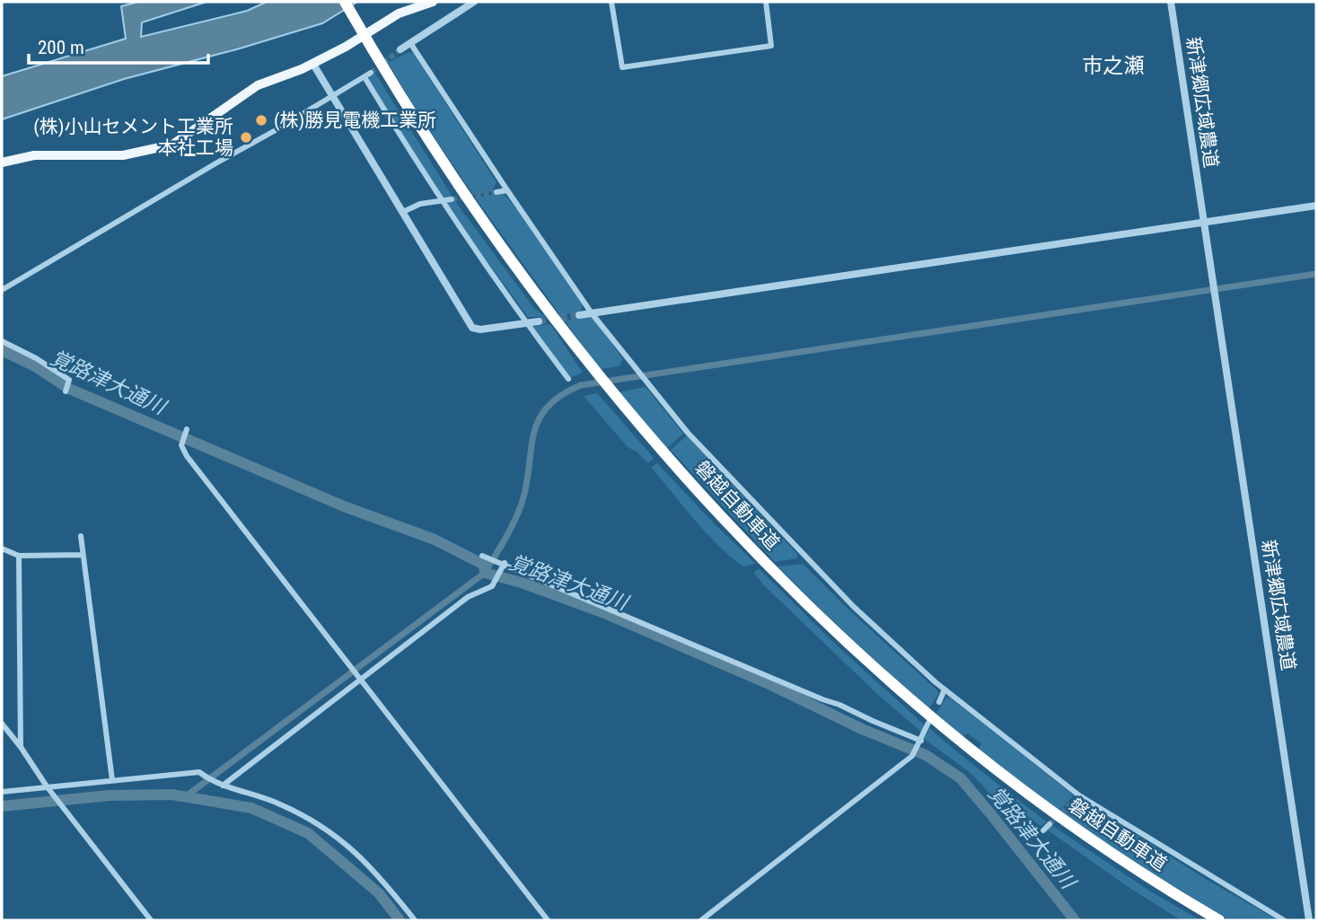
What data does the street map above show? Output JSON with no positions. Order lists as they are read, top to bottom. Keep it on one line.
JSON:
{"streets":{"highway":["磐越自動車道"],"street":["新津郷広域農道"]},"districts":["市之瀬"],"water":["覚路津大通川"],"places":["(株)勝見電機工業所","(株)小山セメント工業所 本社工場"],"scale_bar":"200 m"}
